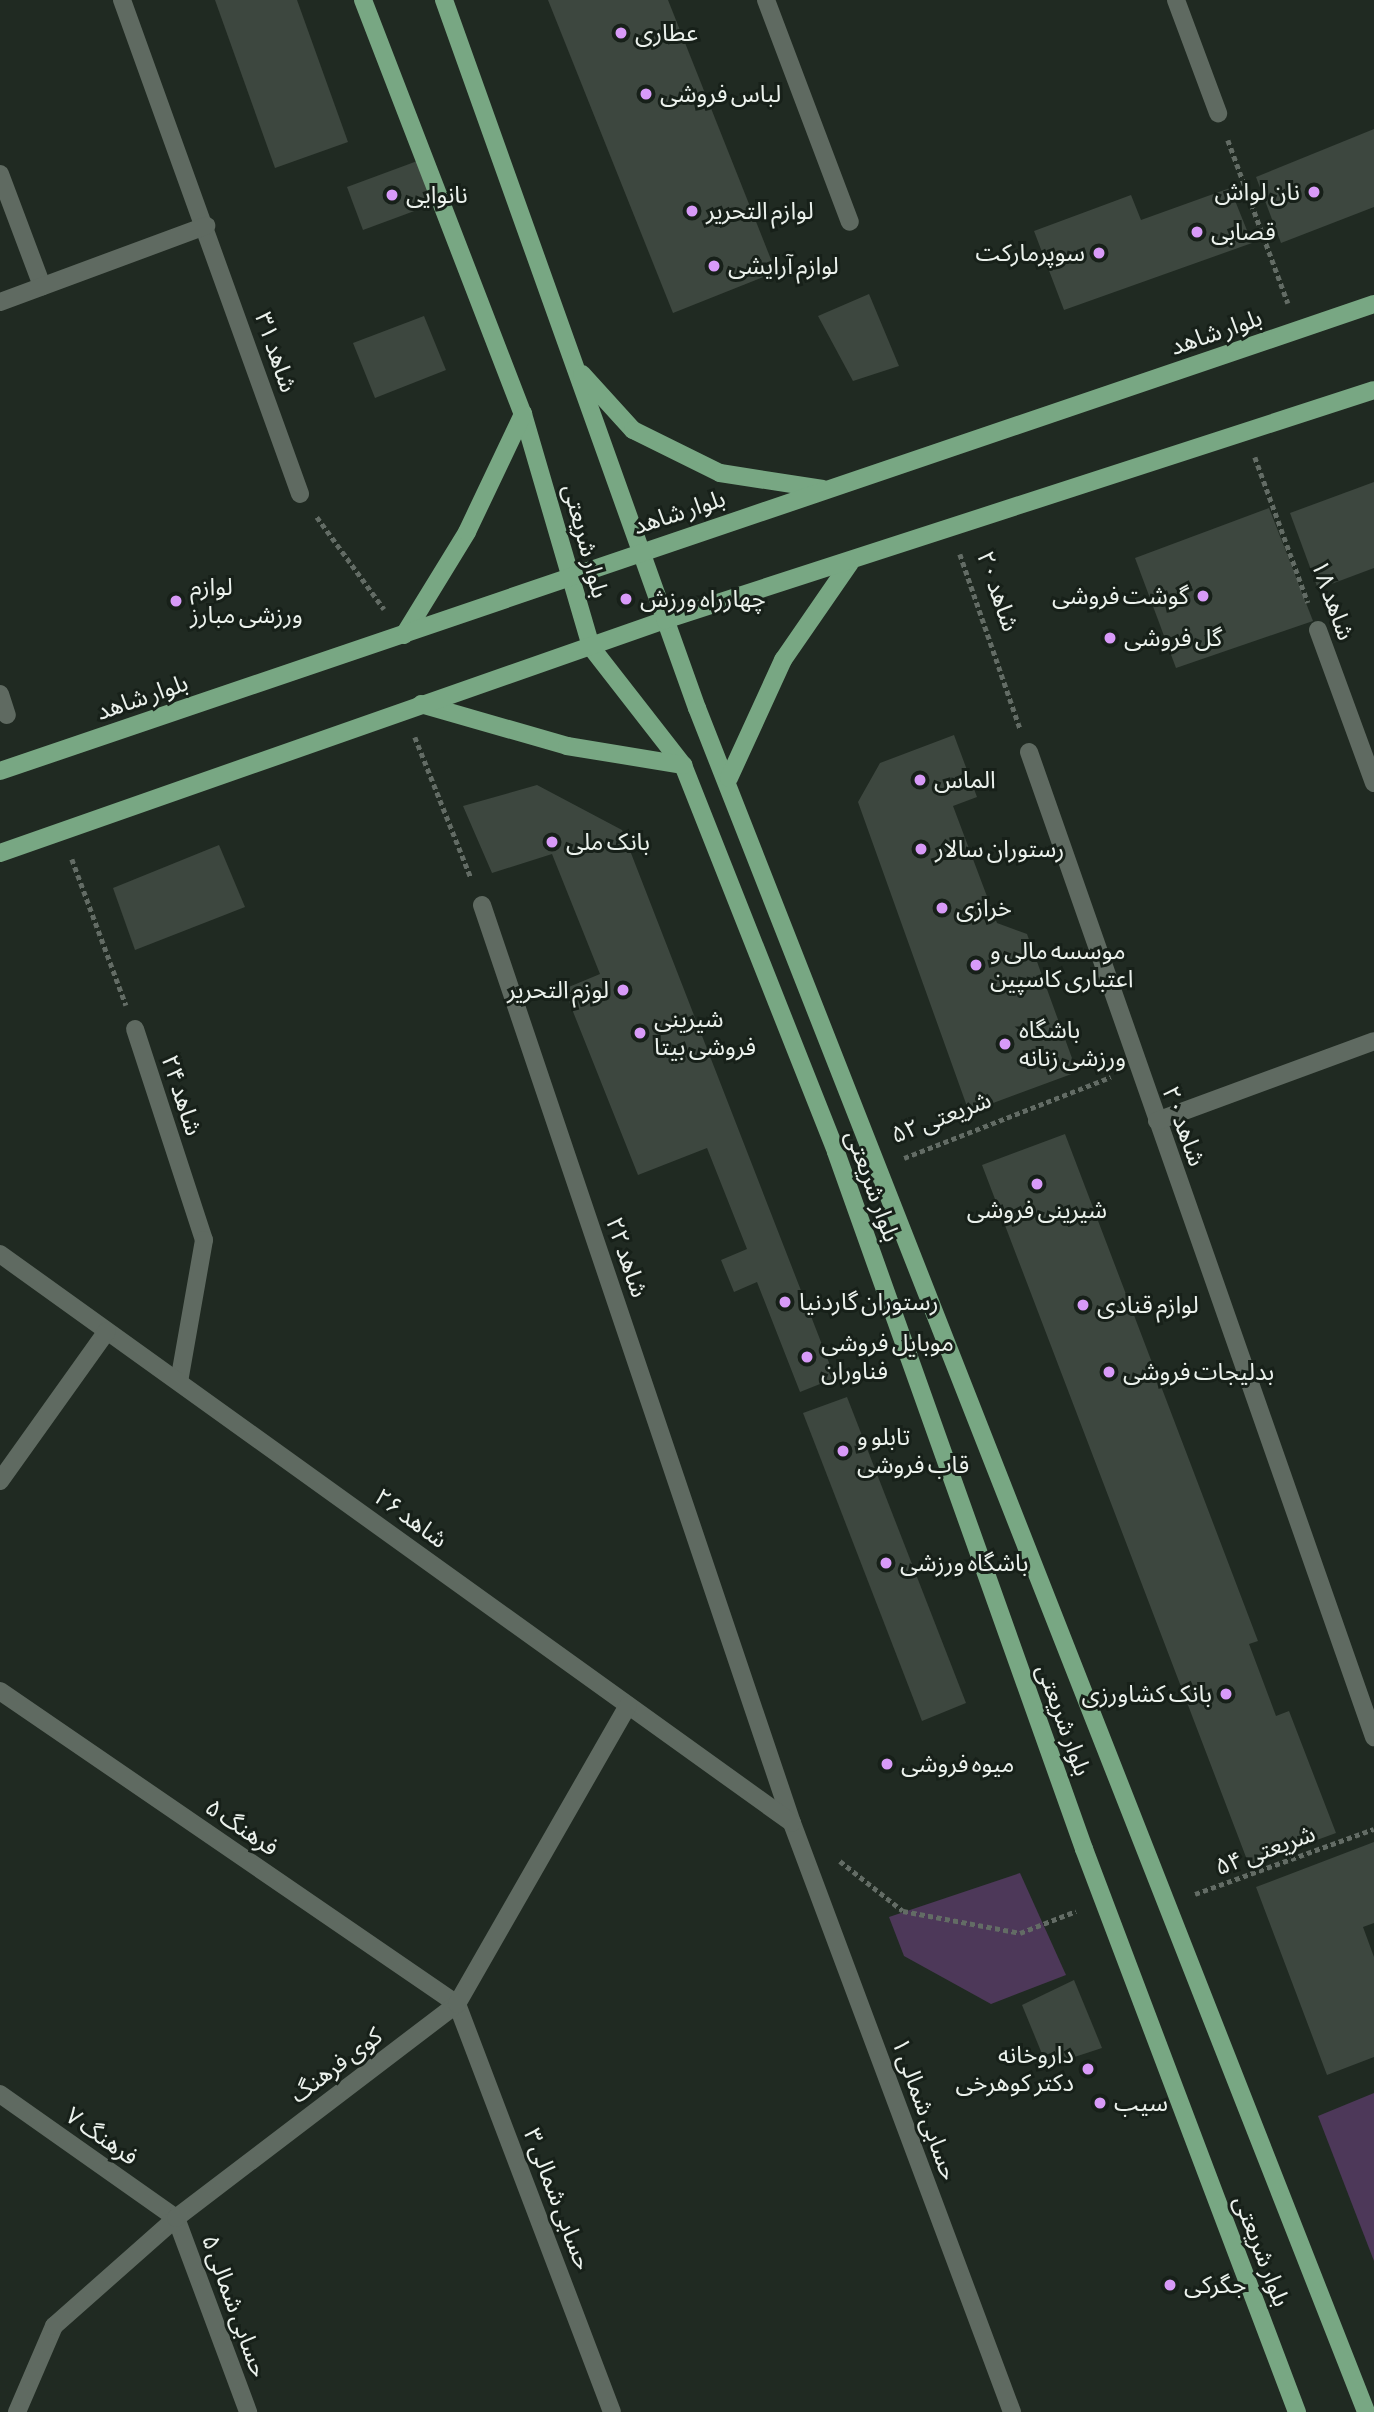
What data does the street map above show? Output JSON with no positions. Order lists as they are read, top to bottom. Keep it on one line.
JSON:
{"streets":{"main road":["بلوار شاهد","بلوار شریعتی"],"street":["شاهد ۳۱","شاهد ۲۰","شاهد ۱۸","شاهد ۲۴","شاهد ۲۲","شاهد ۲۶","فرهنگ ۵","کوی فرهنگ","حسابی شمالی ۱","فرهنگ ۷","حسابی شمالی ۳","حسابی شمالی ۵"],"path":["شریعتی ۵۲","شریعتی ۵۴"]},"crossings":[["بلوار شاهد","بلوار شریعتی"],["بلوار شریعتی","شریعتی ۵۲"],["بلوار شریعتی","شریعتی ۵۴"],["شاهد ۲۰","شریعتی ۵۲"],["شاهد ۲۴","شاهد ۲۶"],["شاهد ۲۲","شاهد ۲۶"],["شاهد ۲۲","حسابی شمالی ۱"],["شاهد ۲۶","کوی فرهنگ"],["شاهد ۲۶","حسابی شمالی ۱"],["فرهنگ ۵","کوی فرهنگ"],["فرهنگ ۵","حسابی شمالی ۳"],["کوی فرهنگ","فرهنگ ۷"],["کوی فرهنگ","حسابی شمالی ۳"],["کوی فرهنگ","حسابی شمالی ۵"],["فرهنگ ۷","حسابی شمالی ۵"]],"places":["عطاری","لباس فروشی","نان لواش","نانوایی","لوازم التحریر","قصابی","سوپرمارکت","لوازم آرایشی","گوشت فروشی","چهارراه ورزش","لوازم ورزشی مبارز","گل فروشی","الماس","بانک ملی","رستوران سالار","خرازی","موسسه مالی و اعتباری کاسپین","لوزم التحریر","شیرینی فروشی بیتا","باشگاه ورزشی زنانه","شیرینی فروشی","رستوران گاردنیا","لوازم قنادی","موبایل فروشی فناوران","بدلیجات فروشی","تابلو و قاب فروشی","باشگاه ورزشی","بانک کشاورزی","میوه فروشی","داروخانه دکتر کوهرخی","سیب","جگرکی"]}
